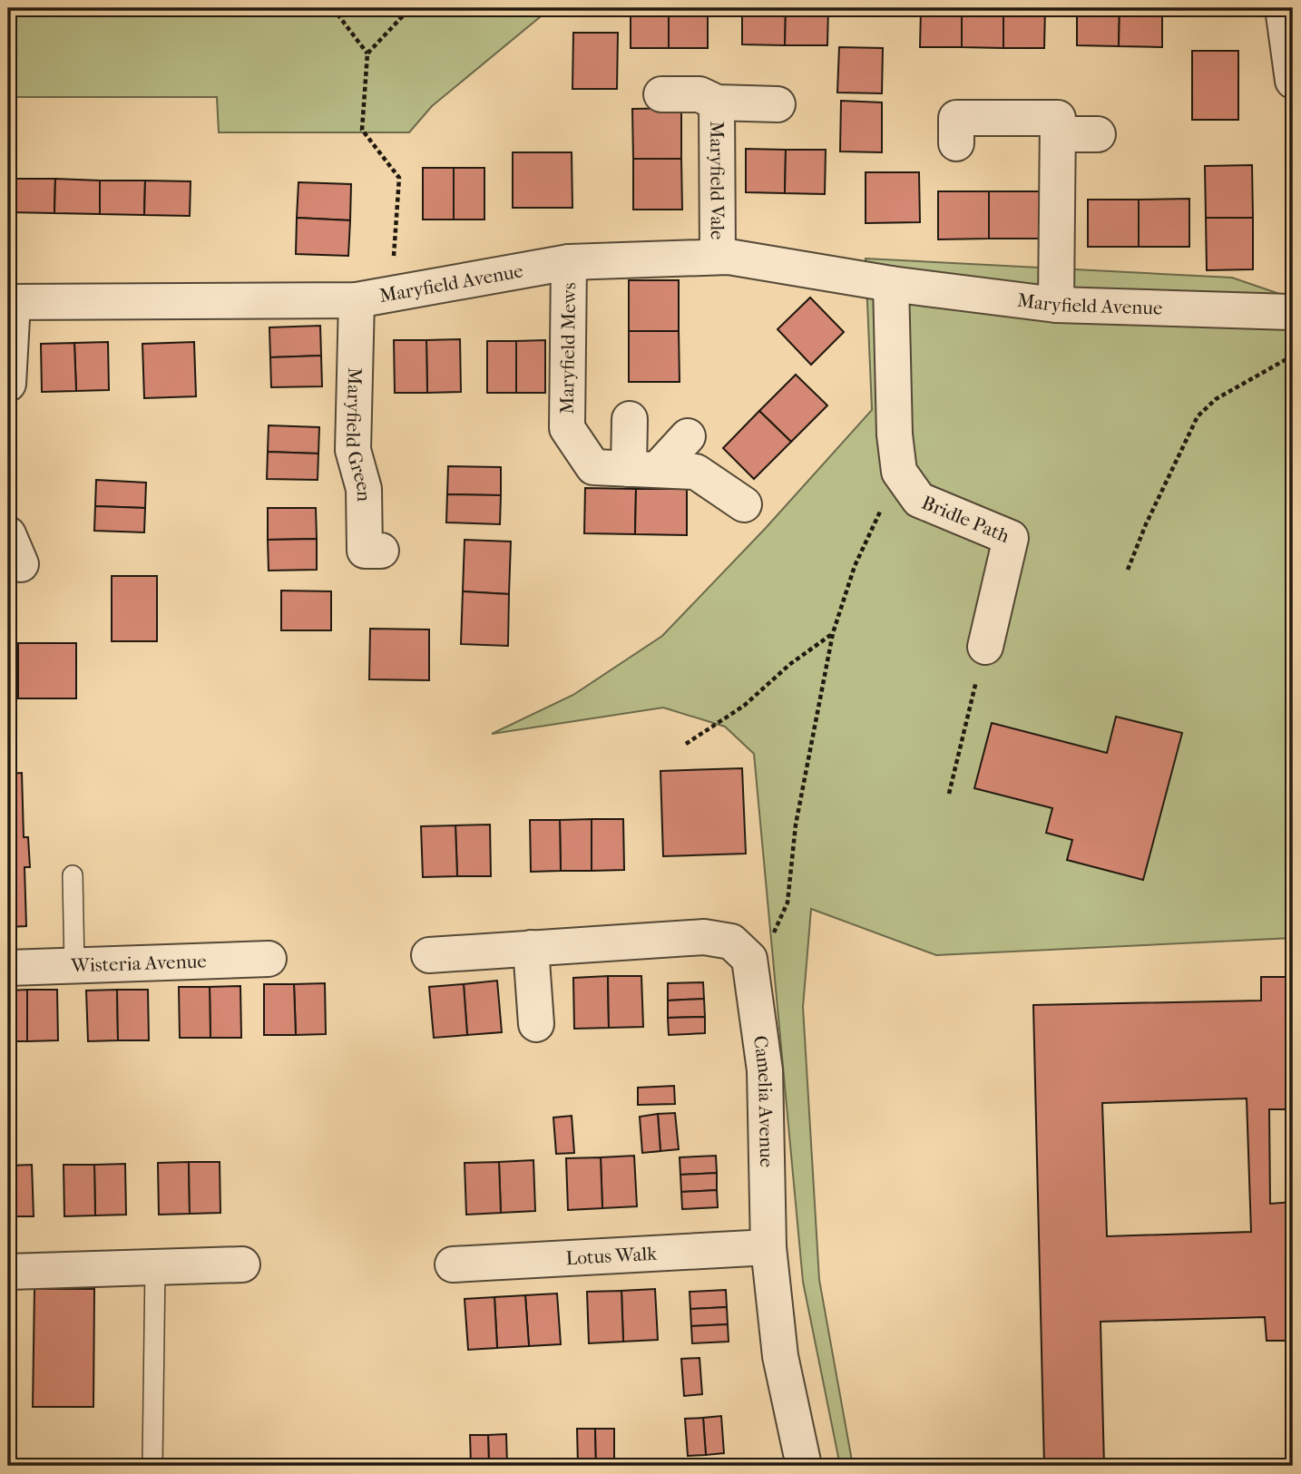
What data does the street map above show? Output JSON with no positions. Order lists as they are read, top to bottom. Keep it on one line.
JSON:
{"streets":{"street":["Maryfield Vale","Maryfield Avenue","Maryfield Mews","Maryfield Green","Bridle Path","Wisteria Avenue","Camelia Avenue","Lotus Walk"]},"crossings":[["Maryfield Vale","Maryfield Avenue"],["Maryfield Avenue","Maryfield Mews"],["Maryfield Avenue","Maryfield Green"],["Camelia Avenue","Lotus Walk"]]}
